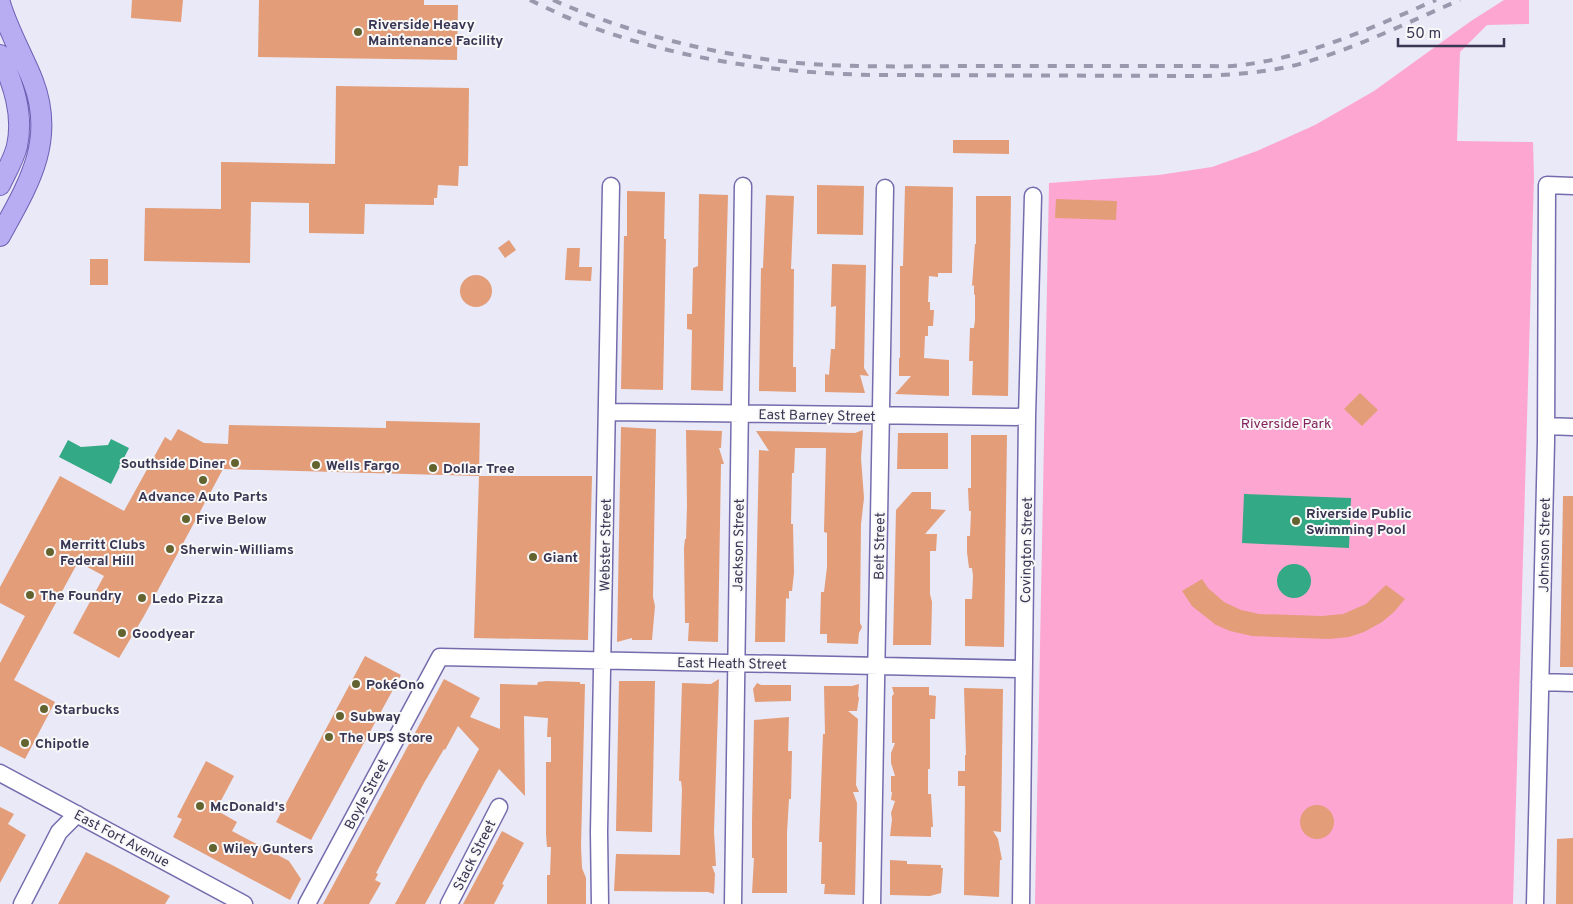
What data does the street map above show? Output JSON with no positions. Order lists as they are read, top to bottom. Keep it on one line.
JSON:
{"streets":{"street":["East Barney Street","Webster Street","Jackson Street","Johnson Street","Belt Street","Covington Street","East Heath Street","Boyle Street","East Fort Avenue","Stack Street"]},"crossings":[["East Barney Street","Webster Street"],["East Barney Street","Jackson Street"],["East Barney Street","Belt Street"],["East Barney Street","Covington Street"],["Webster Street","East Heath Street"],["Jackson Street","East Heath Street"],["Belt Street","East Heath Street"],["Covington Street","East Heath Street"],["East Heath Street","Boyle Street"]],"parks":["Riverside Park"],"places":["Riverside Heavy Maintenance Facility","Southside Diner","Wells Fargo","Dollar Tree","Advance Auto Parts","Five Below","Riverside Public Swimming Pool","Sherwin-Williams","Merritt Clubs Federal Hill","Giant","The Foundry","Ledo Pizza","Goodyear","PokéOno","Starbucks","Subway","The UPS Store","Chipotle","McDonald's","Wiley Gunters"],"scale_bar":"50 m"}
